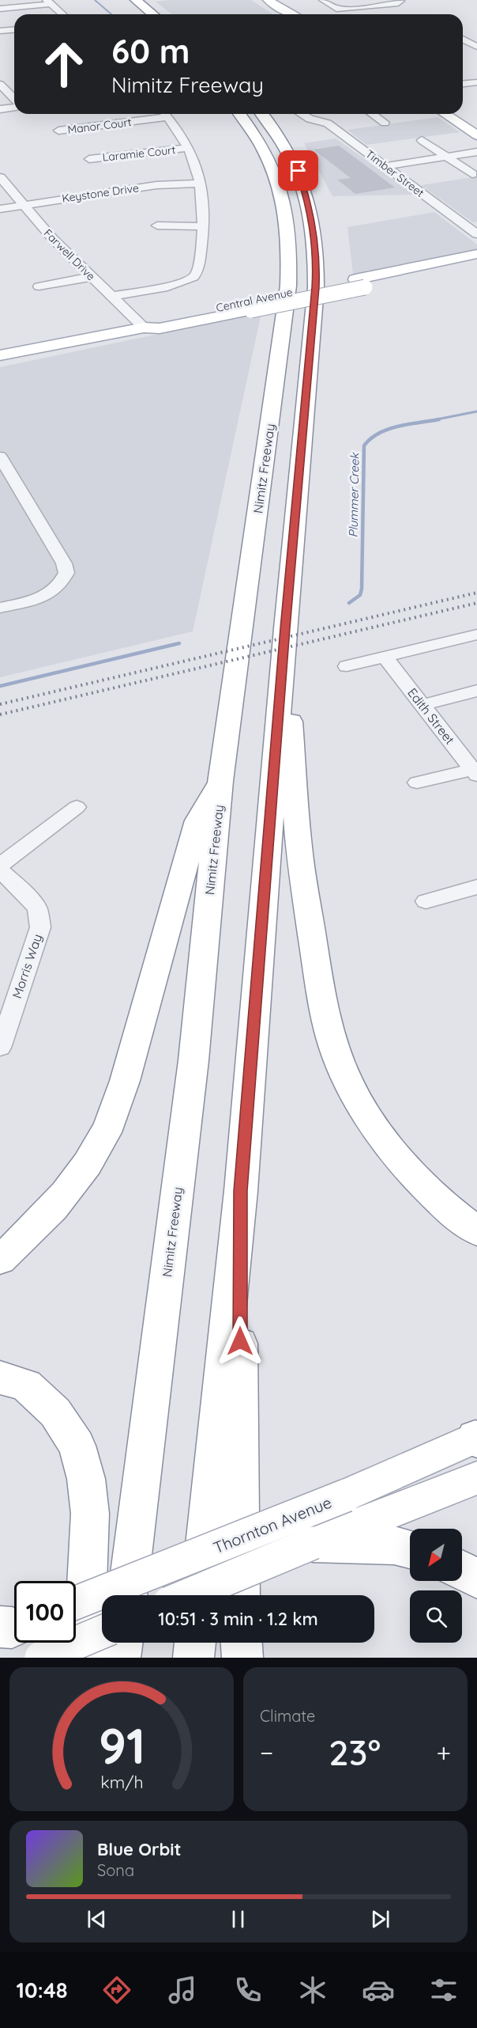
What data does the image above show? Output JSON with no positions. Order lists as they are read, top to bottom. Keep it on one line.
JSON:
{"streets":{"highway":["Nimitz Freeway"],"main road":["Central Avenue","Thornton Avenue"],"street":["Manor Court","Laramie Court","Timber Street","Keystone Drive","Farwell Drive","Edith Street","Morris Way"]},"crossings":[["Keystone Drive","Farwell Drive"],["Farwell Drive","Central Avenue"]],"water":["Plummer Creek"],"north":"bottom left","page":{"turn":["60 m","Nimitz Freeway"],"limit":"100","trip":"10:51 · 3 min · 1.2 km","tile":"Climate","heat":["−","23°","+"],"song":["Blue Orbit","Sona"],"tabs":"10:48","gauge":["91","km/h"]}}
